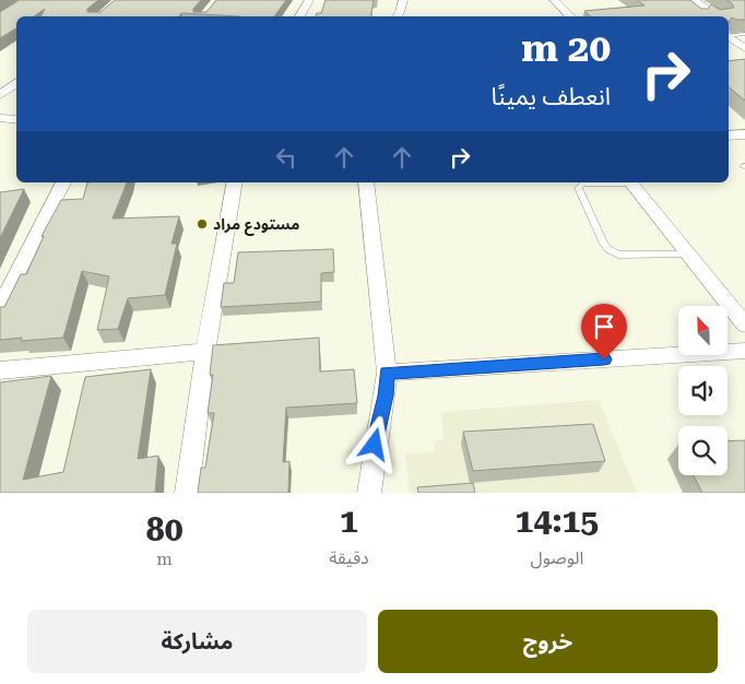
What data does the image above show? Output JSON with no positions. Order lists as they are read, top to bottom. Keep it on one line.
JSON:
{"places":["مستودع مراد"],"north":"top left","page":{"turn":["20 m","انعطف يمينًا"],"eta":["14:15","الوصول","1","دقيقة","80","m"],"buttons":["خروج","مشاركة"]}}
